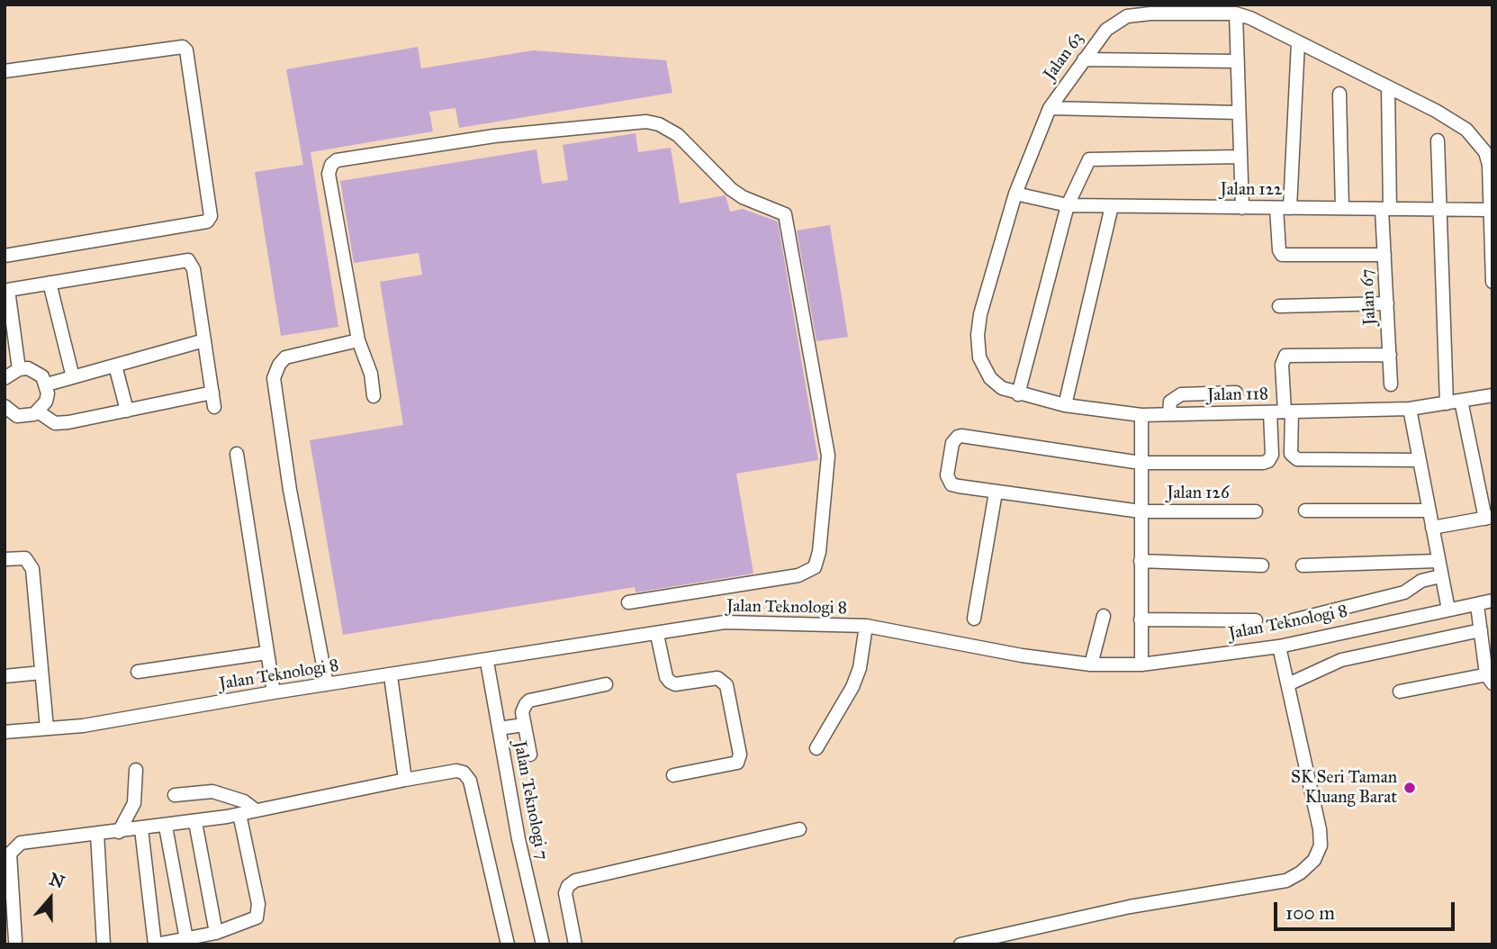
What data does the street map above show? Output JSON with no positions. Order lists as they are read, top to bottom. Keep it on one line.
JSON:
{"streets":{"street":["Jalan 63","Jalan 122","Jalan 67","Jalan 118","Jalan 126","Jalan Teknologi 8","Jalan Teknologi 7"]},"crossings":[["Jalan 63","Jalan 122"],["Jalan 63","Jalan 67"],["Jalan 63","Jalan 118"],["Jalan 122","Jalan 67"],["Jalan Teknologi 8","Jalan Teknologi 7"]],"places":["SK Seri Taman Kluang Barat"],"scale_bar":"100 m","north":"top"}
